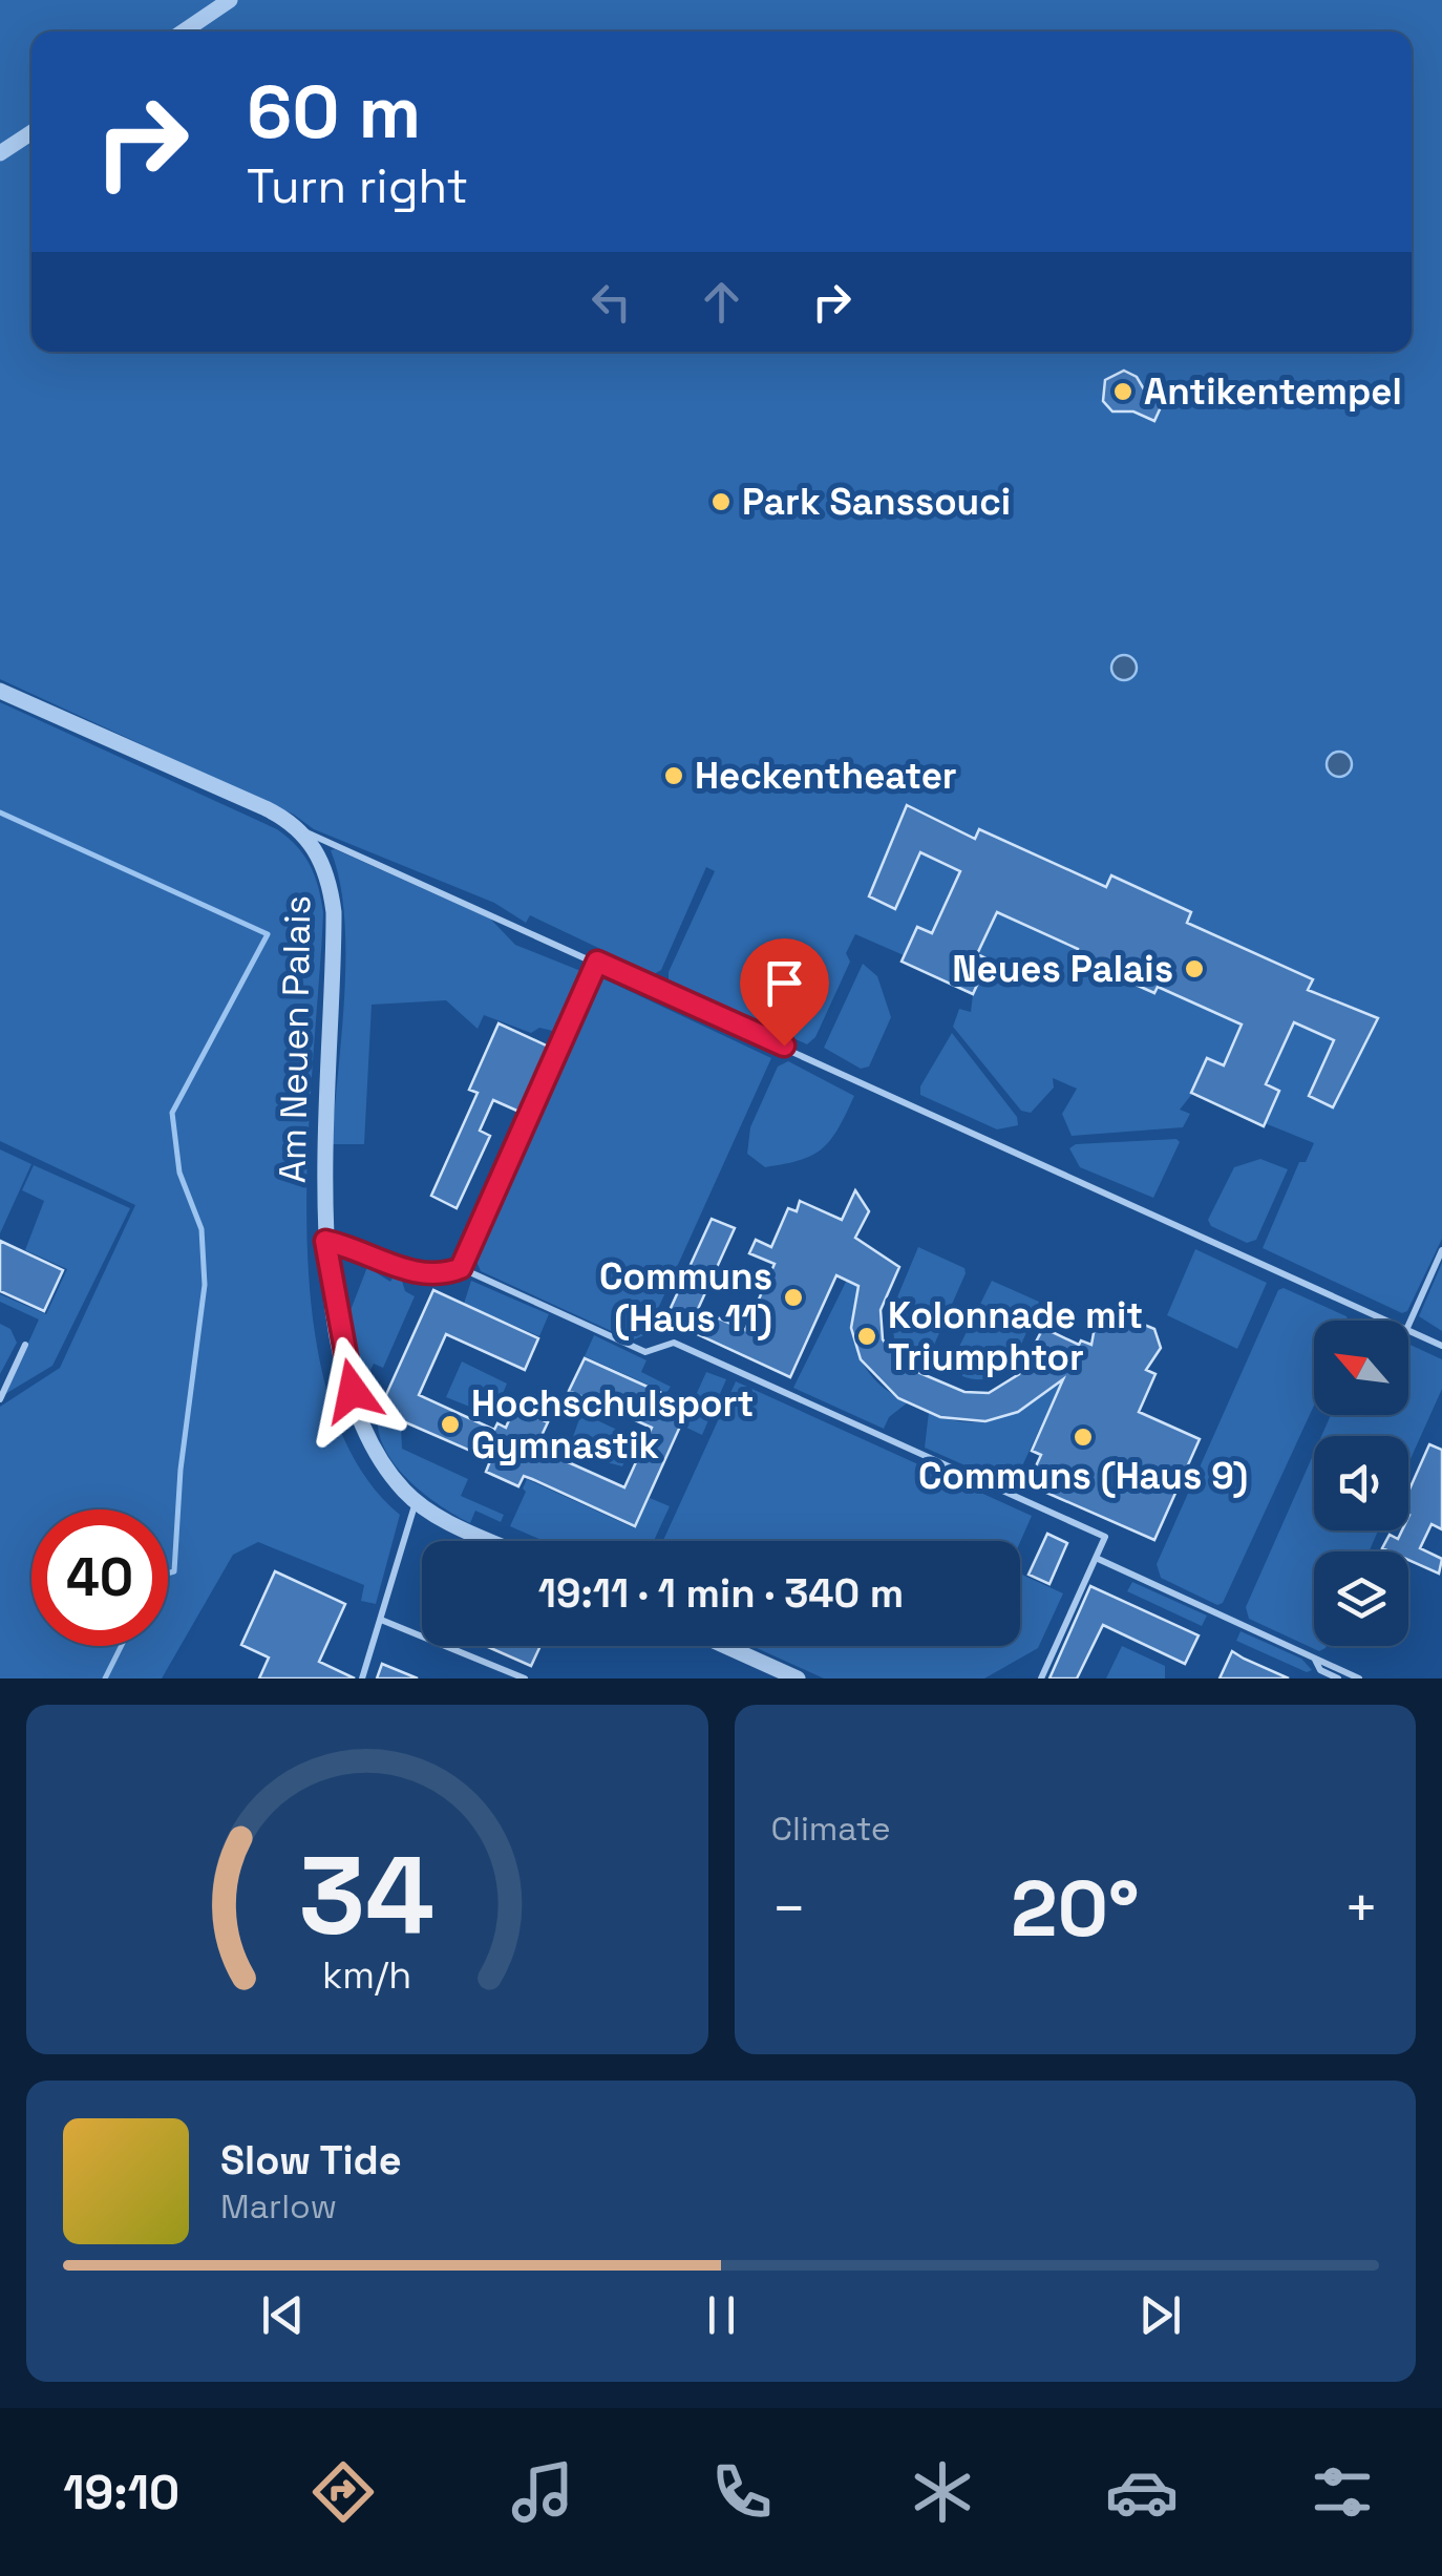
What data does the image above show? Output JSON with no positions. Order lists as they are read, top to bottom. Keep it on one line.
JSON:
{"streets":{"street":["Am Neuen Palais"]},"places":["Antikentempel","Park Sanssouci","Heckentheater","Neues Palais","Communs (Haus 11)","Kolonnade mit Triumphtor","Hochschulsport Gymnastik","Communs (Haus 9)"],"north":"top left","page":{"turn":["60 m","Turn right"],"limit":"40","trip":"19:11 · 1 min · 340 m","tile":"Climate","heat":["−","20°","+"],"song":["Slow Tide","Marlow"],"tabs":"19:10","gauge":["34","km/h"]}}
